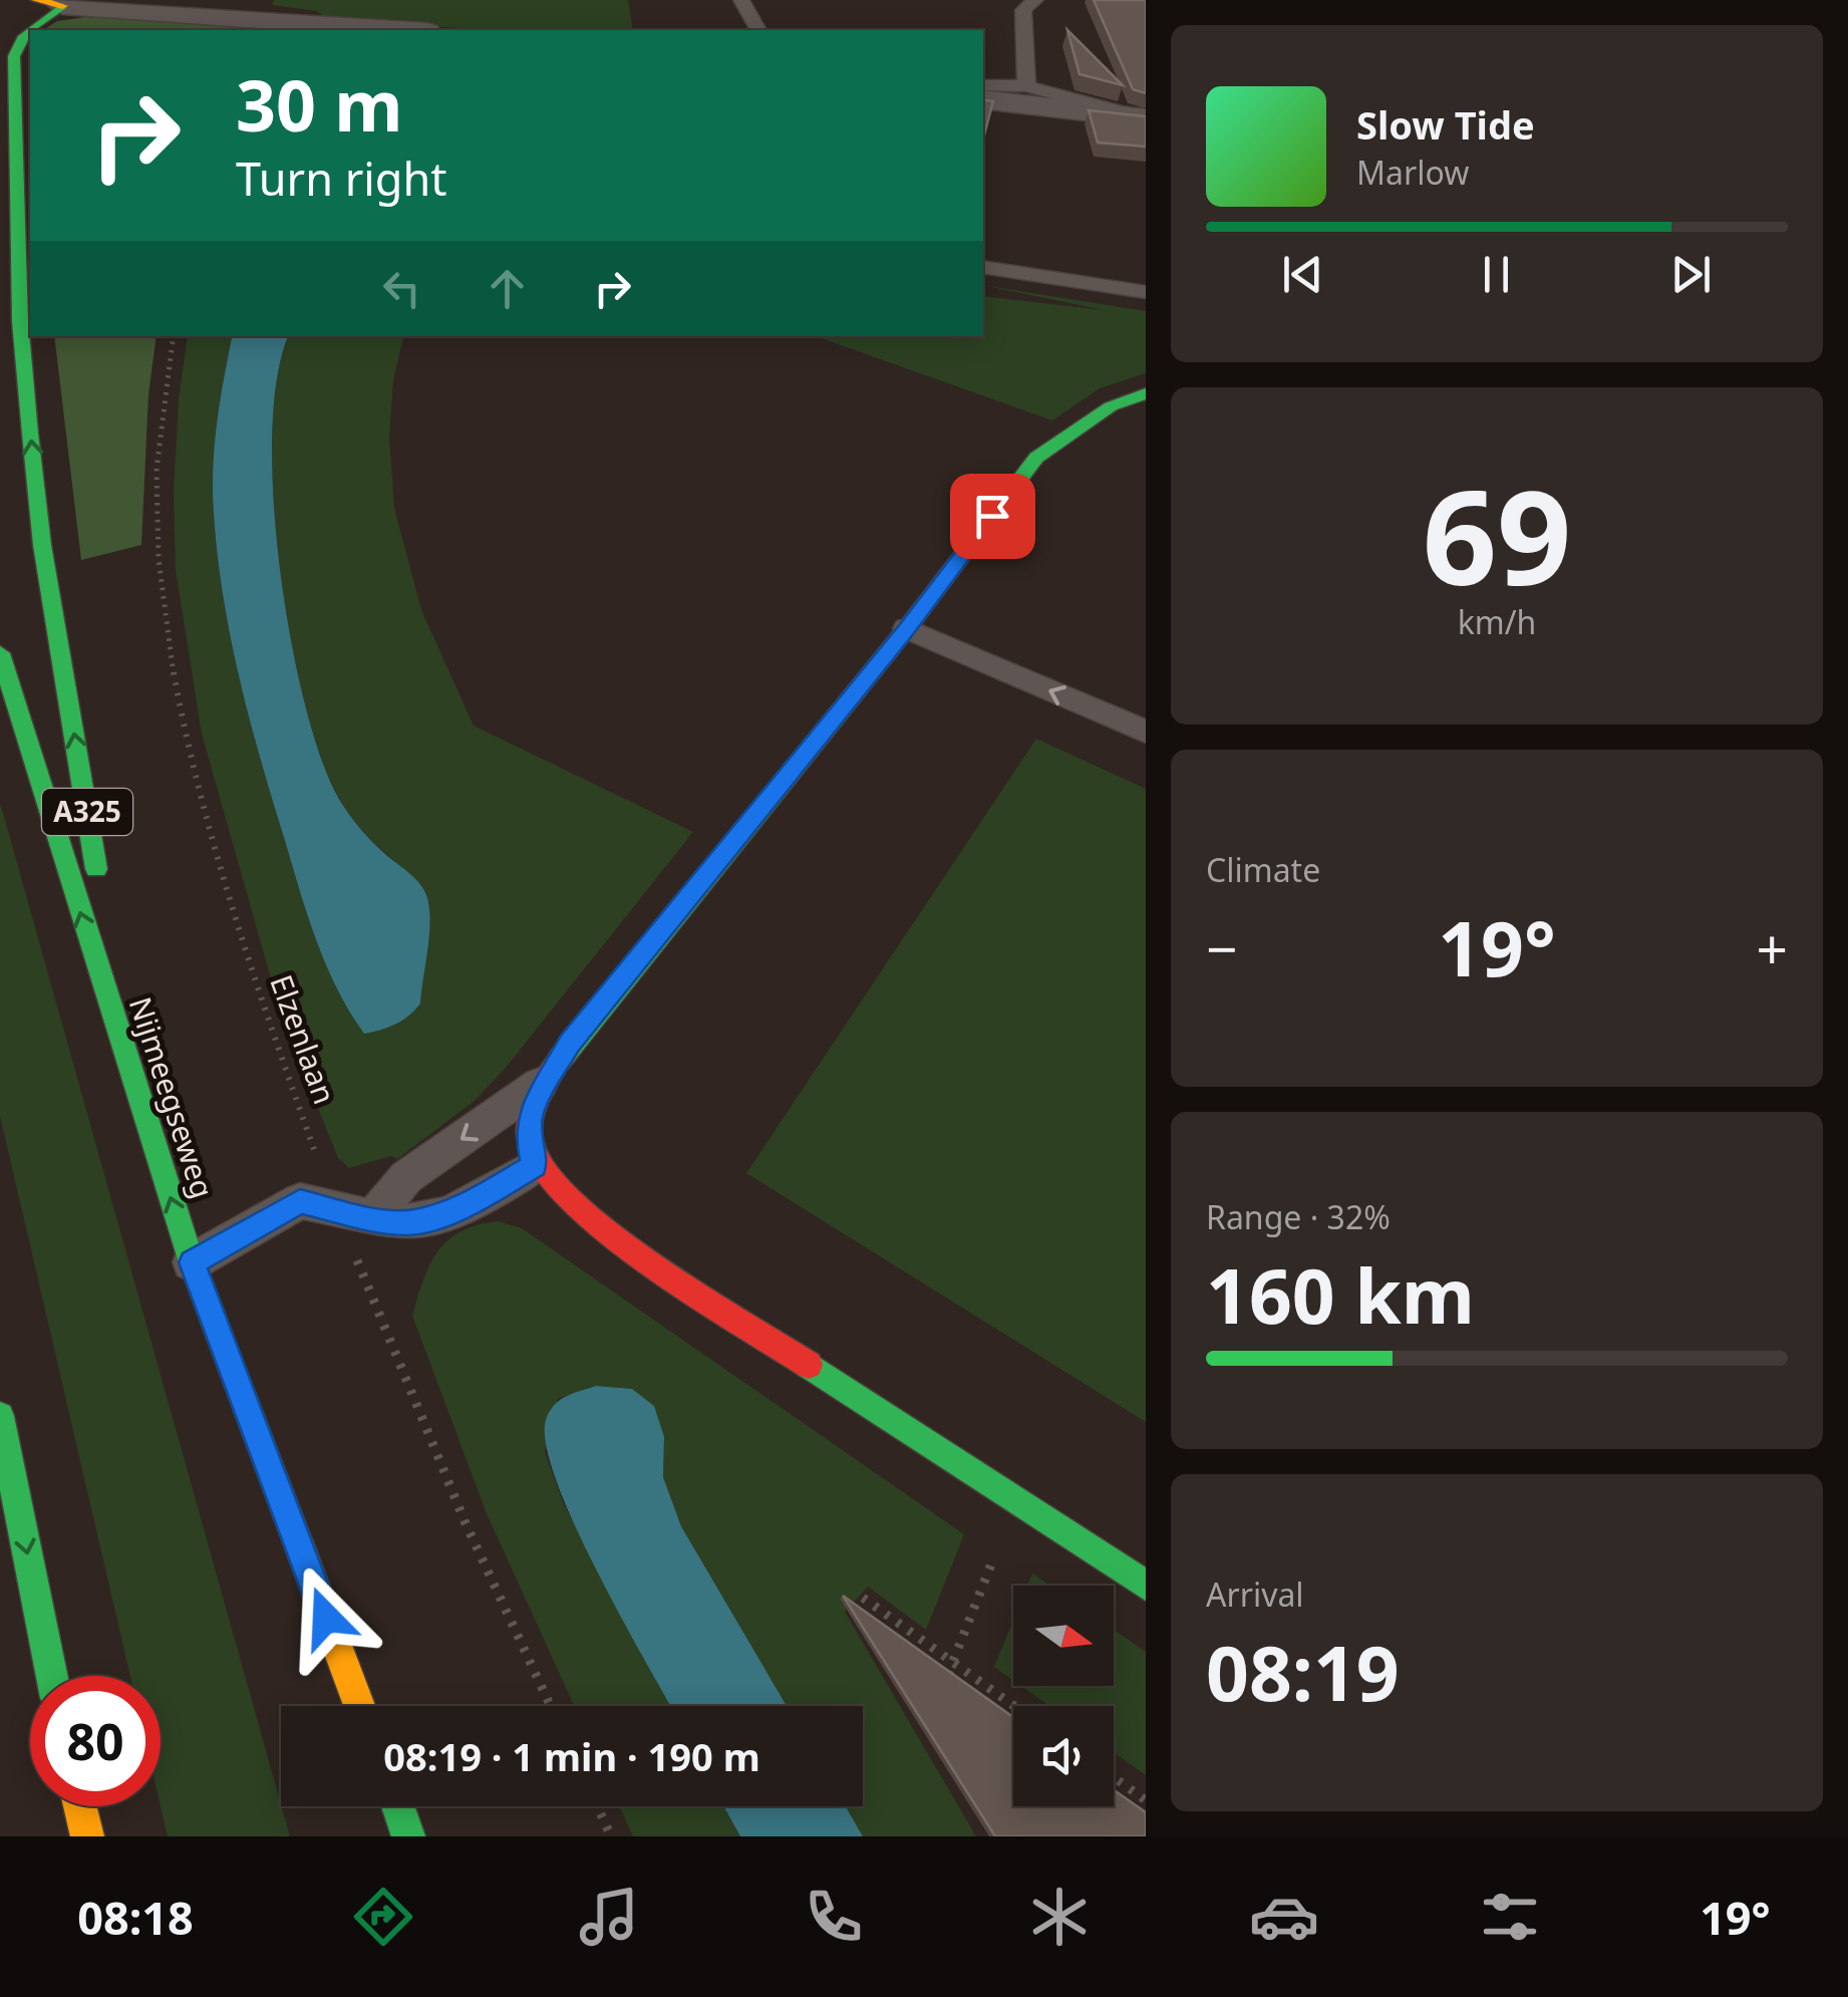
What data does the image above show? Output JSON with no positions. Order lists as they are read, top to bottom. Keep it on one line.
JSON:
{"streets":{"main road":["A325","Nijmeegseweg"],"path":["Elzenlaan"]},"crossings":[["A325","Nijmeegseweg"]],"north":"right","page":{"turn":["30 m","Turn right"],"song":["Slow Tide","Marlow"],"tile":[["69","km/h"],"Climate",["Range · 32%","160 km"],["Arrival","08:19"]],"heat":["−","19°","+"],"limit":"80","trip":"08:19 · 1 min · 190 m","tabs":["08:18","19°"]}}
